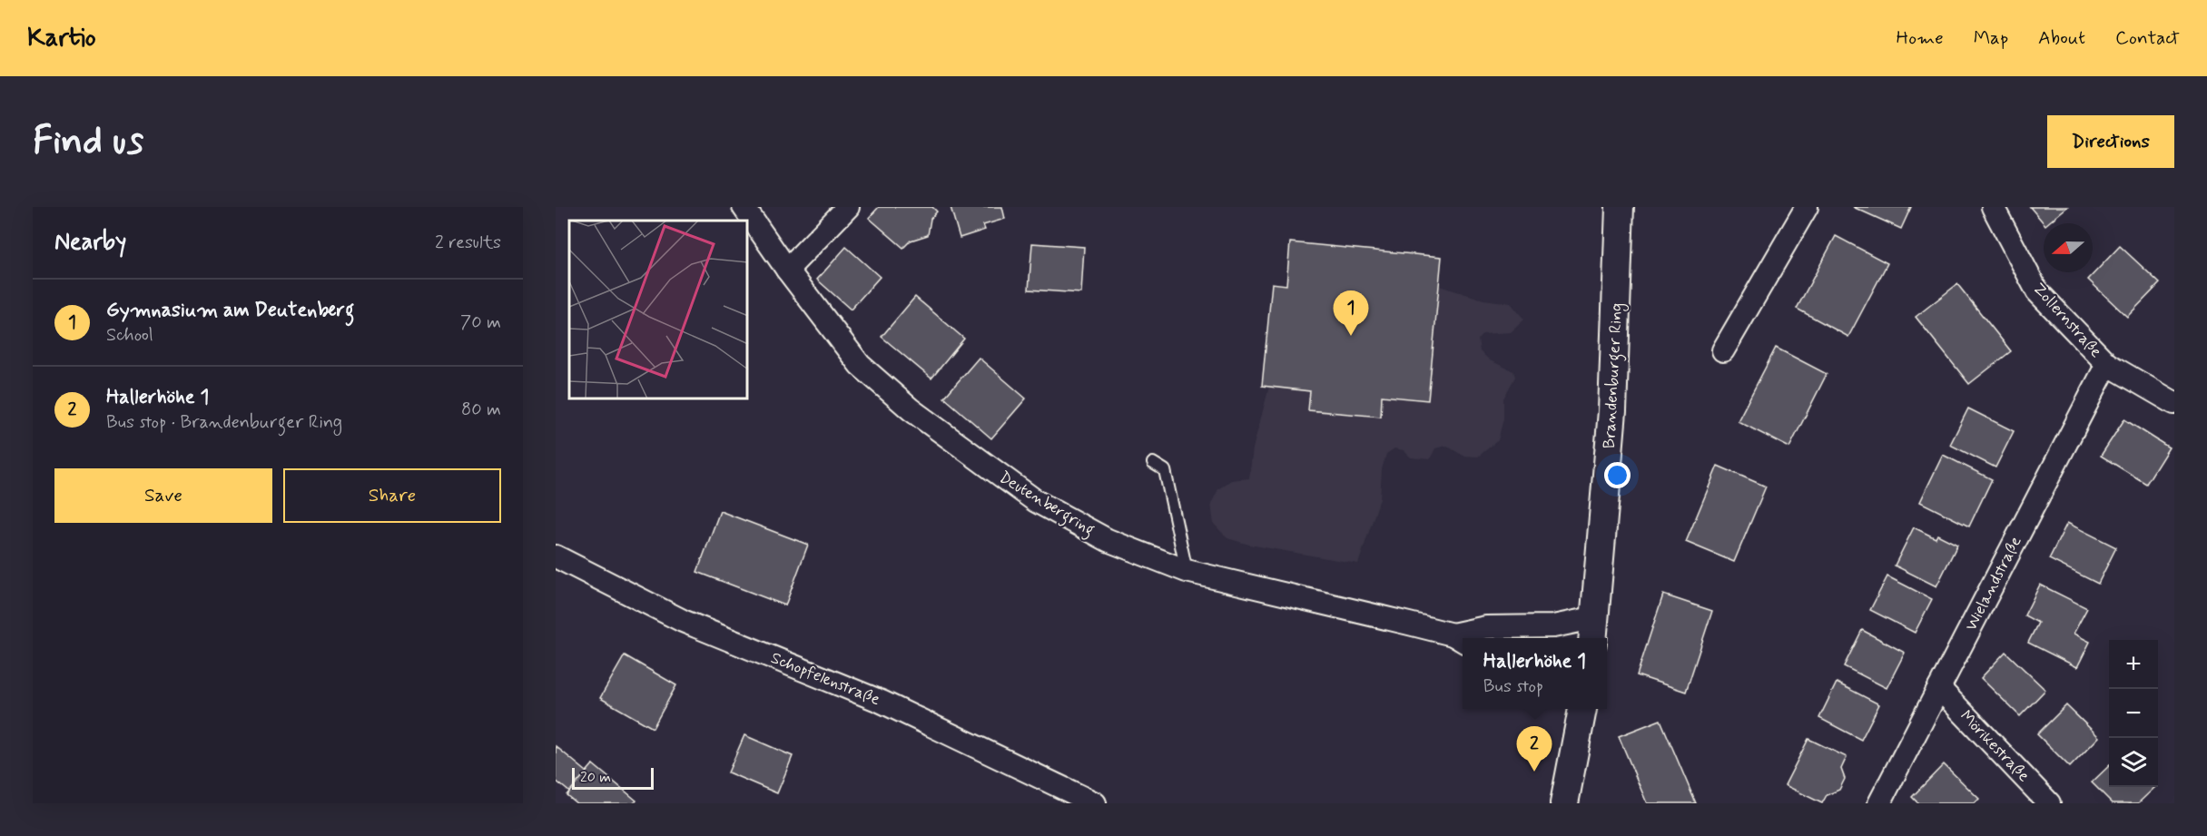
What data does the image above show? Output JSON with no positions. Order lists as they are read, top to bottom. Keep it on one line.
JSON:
{"streets":{"street":["Zollernstraße","Brandenburger Ring","Deutenbergring","Wielandstraße","Schopfelenstraße","Mörikestraße"]},"crossings":[["Zollernstraße","Wielandstraße"],["Brandenburger Ring","Deutenbergring"],["Wielandstraße","Mörikestraße"]],"scale_bar":"20 m","north":"left","page":{"header":"Kartio","nav":["Home","Map","About","Contact"],"buttons":["Directions",["Save","Share"]],"title":"Find us","heading":["Nearby","2 results"],"list":[{"mark":"1","name":"Gymnasium am Deutenberg","note":"School","value":"70 m"},{"mark":"2","name":"Hallerhöhe 1","note":"Bus stop · Brandenburger Ring","value":"80 m"}],"pins":["1","2"],"popup":["Hallerhöhe 1","Bus stop"],"map_buttons":["+","−"],"scale":"20 m"}}
